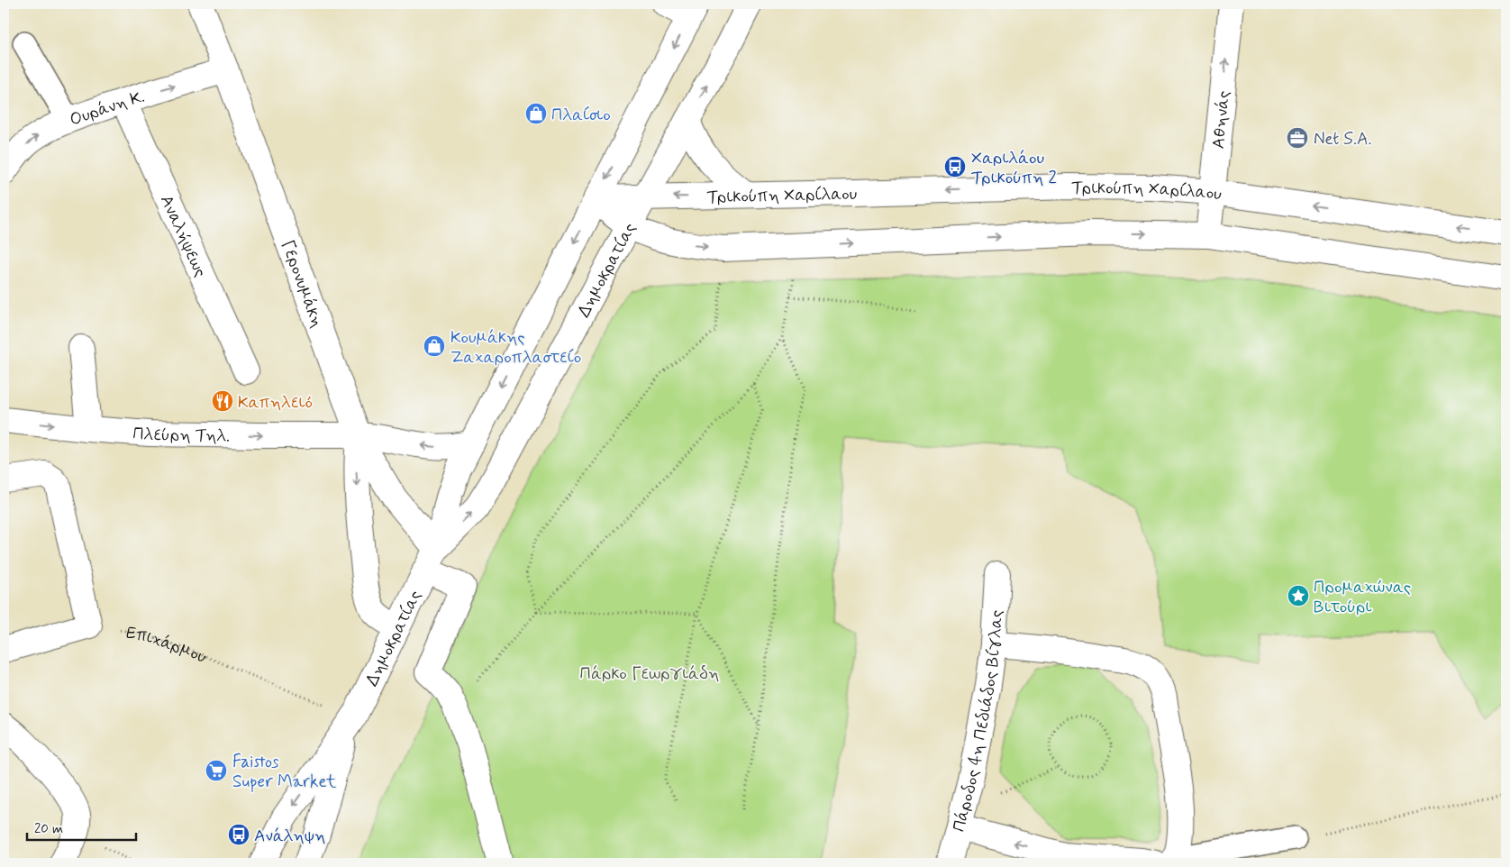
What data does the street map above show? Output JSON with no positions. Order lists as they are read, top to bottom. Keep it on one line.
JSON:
{"streets":{"main road":["Ουράνη Κ.","Αθηνάς","Τρικούπη Χαρίλαου","Αναλήψεως","Δημοκρατίας","Γερονυμάκη","Πλεύρη Τηλ.","Πάροδος 4η Πεδιάδος Βίγλας"],"path":["Επιχάρμου"]},"crossings":[["Ουράνη Κ.","Αναλήψεως"],["Ουράνη Κ.","Γερονυμάκη"],["Αθηνάς","Τρικούπη Χαρίλαου"],["Τρικούπη Χαρίλαου","Δημοκρατίας"],["Δημοκρατίας","Γερονυμάκη"],["Δημοκρατίας","Πλεύρη Τηλ."],["Δημοκρατίας","Επιχάρμου"],["Γερονυμάκη","Πλεύρη Τηλ."]],"one_way":["Ουράνη Κ.","Αθηνάς"],"parks":["Πάρκο Γεωργιάδη"],"places":{"shop":["Πλαίσιο","Κουμάκης Ζαχαροπλαστείο"],"office":["Net S.A."],"bus stop":["Χαριλάου Τρικούπη 2","Ανάληψη"],"restaurant":["Καπηλειό"],"place":["Προμαχώνας Βιτούρι"],"supermarket":["Faistos Super Market"]},"scale_bar":"20 m"}
